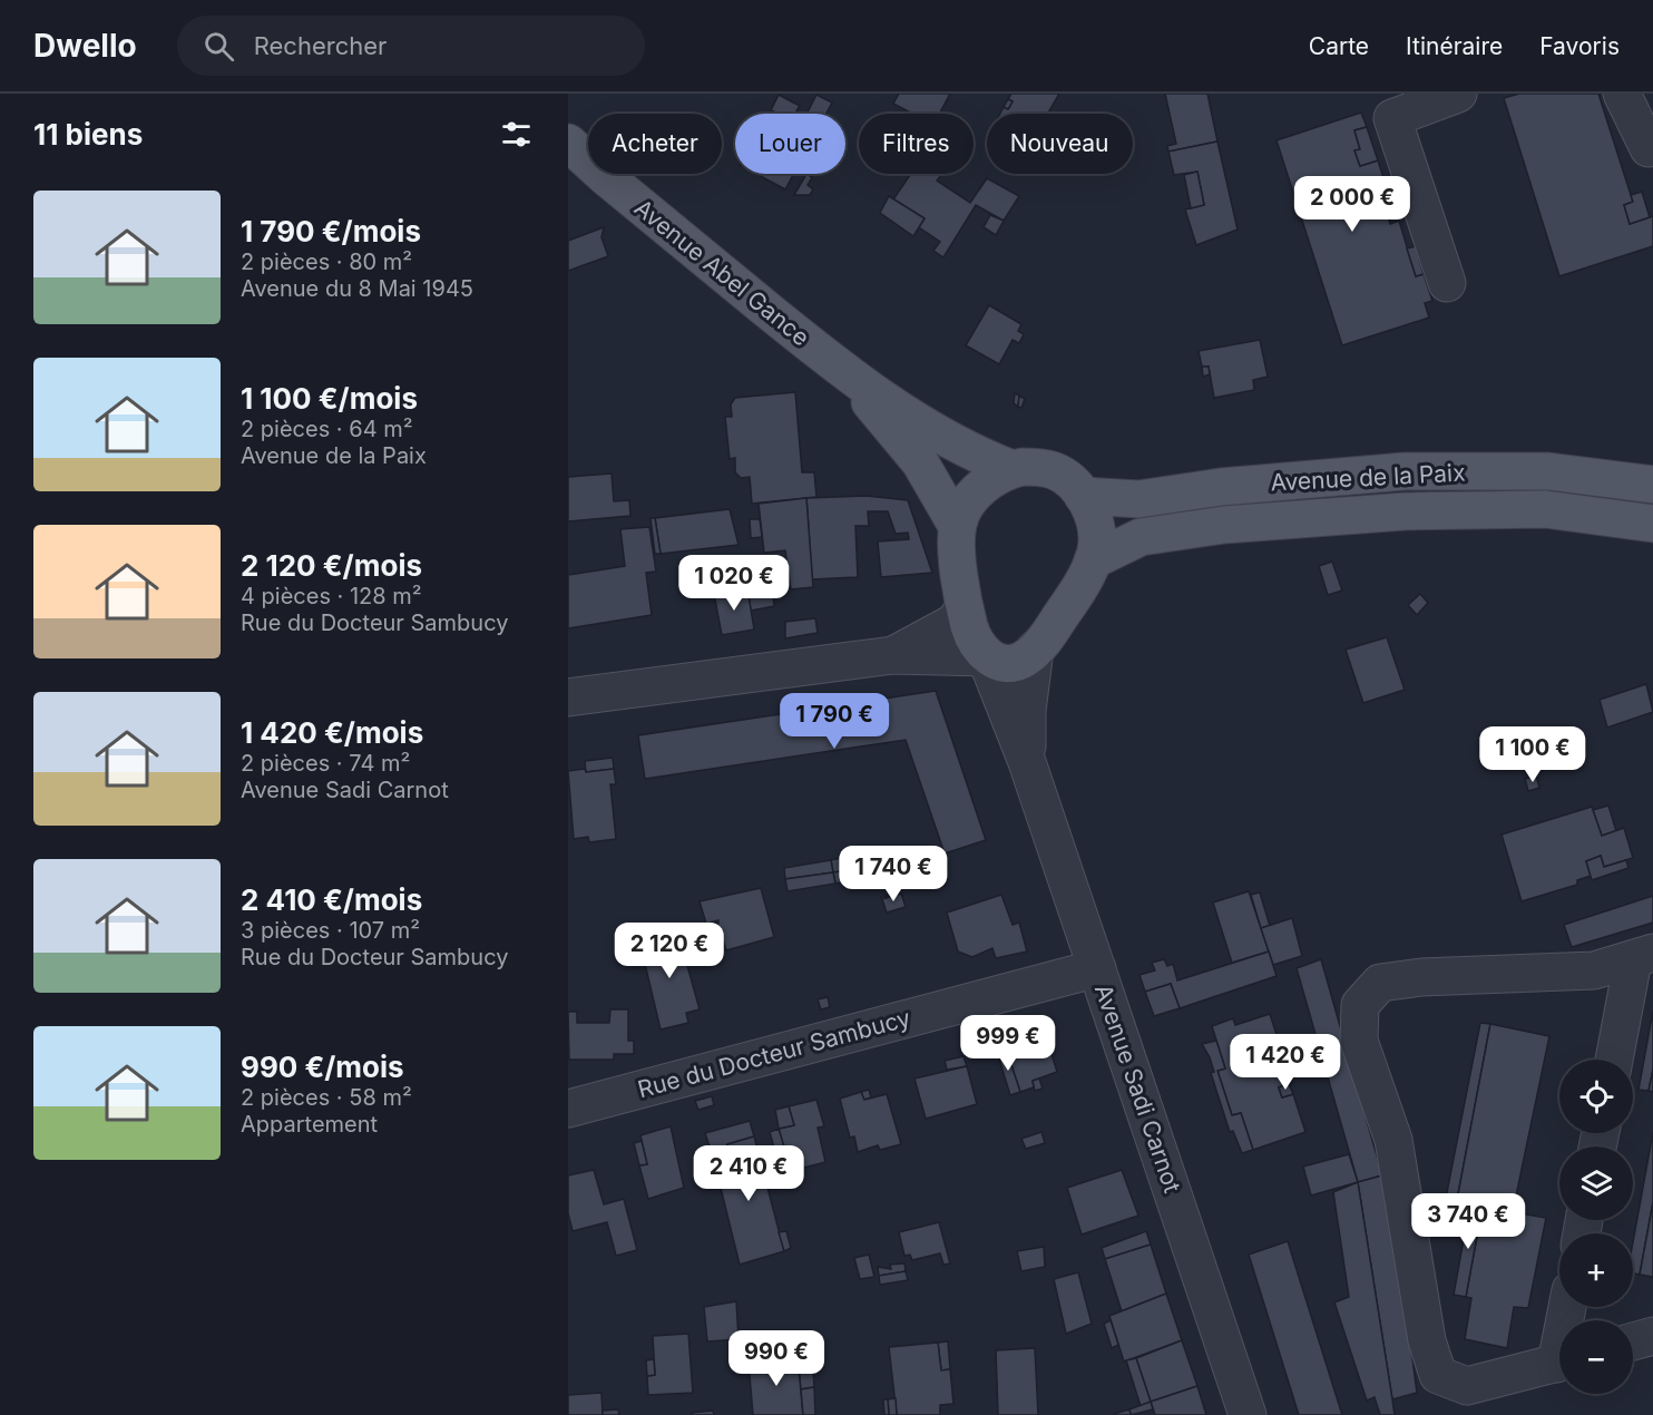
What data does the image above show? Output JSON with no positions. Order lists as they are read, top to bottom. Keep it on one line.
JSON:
{"streets":{"main road":["Avenue Abel Gance","Avenue de la Paix"],"street":["Rue du Docteur Sambucy","Avenue Sadi Carnot"]},"crossings":[["Avenue Abel Gance","Avenue de la Paix"],["Avenue Abel Gance","Avenue Sadi Carnot"],["Avenue de la Paix","Avenue Sadi Carnot"],["Rue du Docteur Sambucy","Avenue Sadi Carnot"]],"page":{"header":"Dwello","search":"Rechercher","nav":["Carte","Itinéraire","Favoris"],"heading":"11 biens","chip":["Acheter","Louer","Filtres","Nouveau"],"list":[{"name":"1 790 €/mois","note":"2 pièces · 80 m² · Avenue du 8 Mai 1945"},{"name":"1 100 €/mois","note":"2 pièces · 64 m² · Avenue de la Paix"},{"name":"2 120 €/mois","note":"4 pièces · 128 m² · Rue du Docteur Sambucy"},{"name":"1 420 €/mois","note":"2 pièces · 74 m² · Avenue Sadi Carnot"},{"name":"2 410 €/mois","note":"3 pièces · 107 m² · Rue du Docteur Sambucy"},{"name":"990 €/mois","note":"2 pièces · 58 m² · Appartement"}],"price":["2 000 €","1 020 €","1 790 €","1 100 €","1 740 €","2 120 €","999 €","1 420 €","2 410 €","3 740 €","990 €"],"map_buttons":["+","−"]}}
